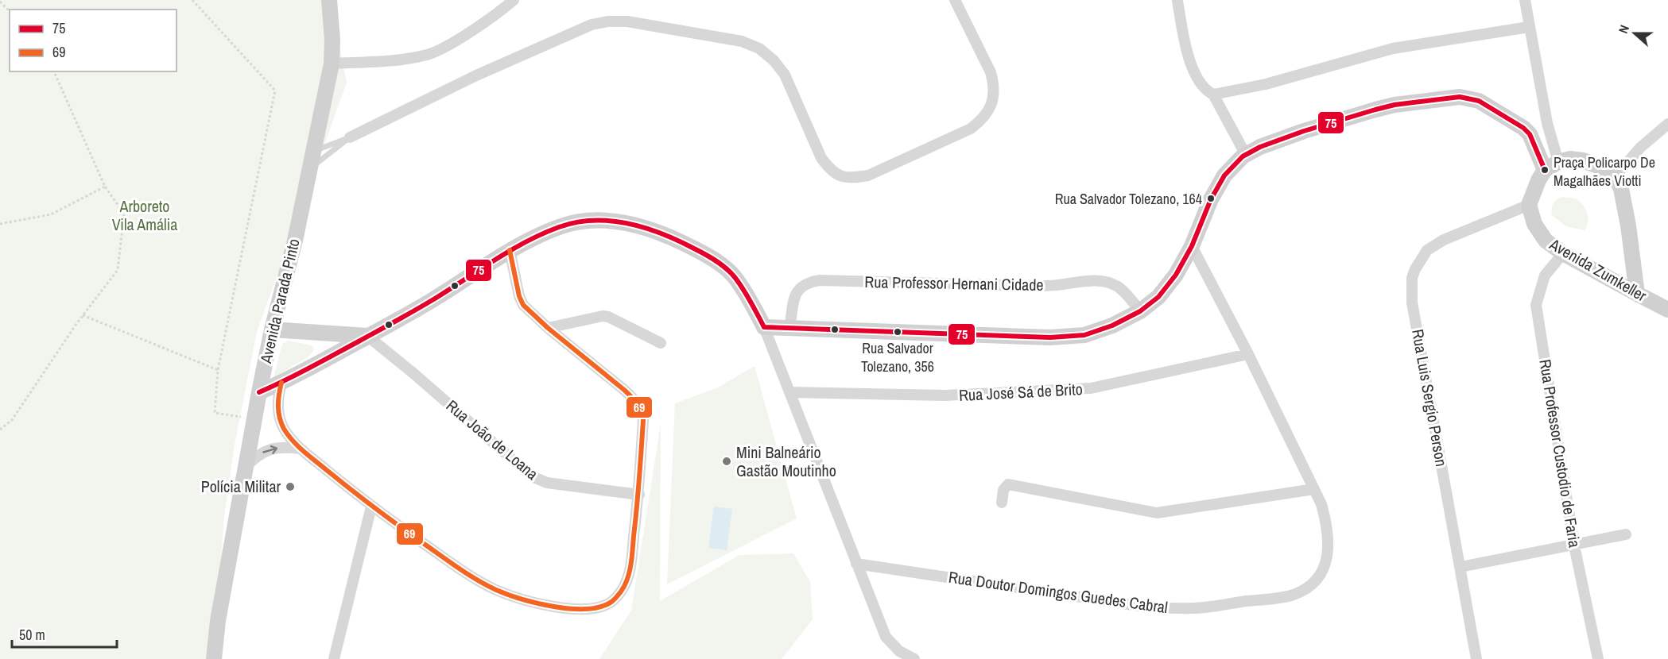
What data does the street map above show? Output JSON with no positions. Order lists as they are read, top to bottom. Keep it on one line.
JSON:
{"streets":{"street":["Avenida Zumkeller","Rua Professor Hernani Cidade","Avenida Parada Pinto","Rua José Sá de Brito","Rua Luis Sergio Person","Rua João de Loana","Rua Professor Custodio de Faria","Rua Doutor Domingos Guedes Cabral"]},"crossings":[["Avenida Zumkeller","Rua Luis Sergio Person"],["Avenida Zumkeller","Rua Professor Custodio de Faria"],["Rua José Sá de Brito","Rua Doutor Domingos Guedes Cabral"]],"parks":["Arboreto Vila Amália"],"places":["Praça Policarpo De Magalhães Viotti","Rua Salvador Tolezano, 164","Rua Salvador Tolezano, 356","Mini Balneário Gastão Moutinho","Polícia Militar"],"lines":["transit line 75","transit line 69"],"legend":["75","69"],"scale_bar":"50 m","north":"left"}
